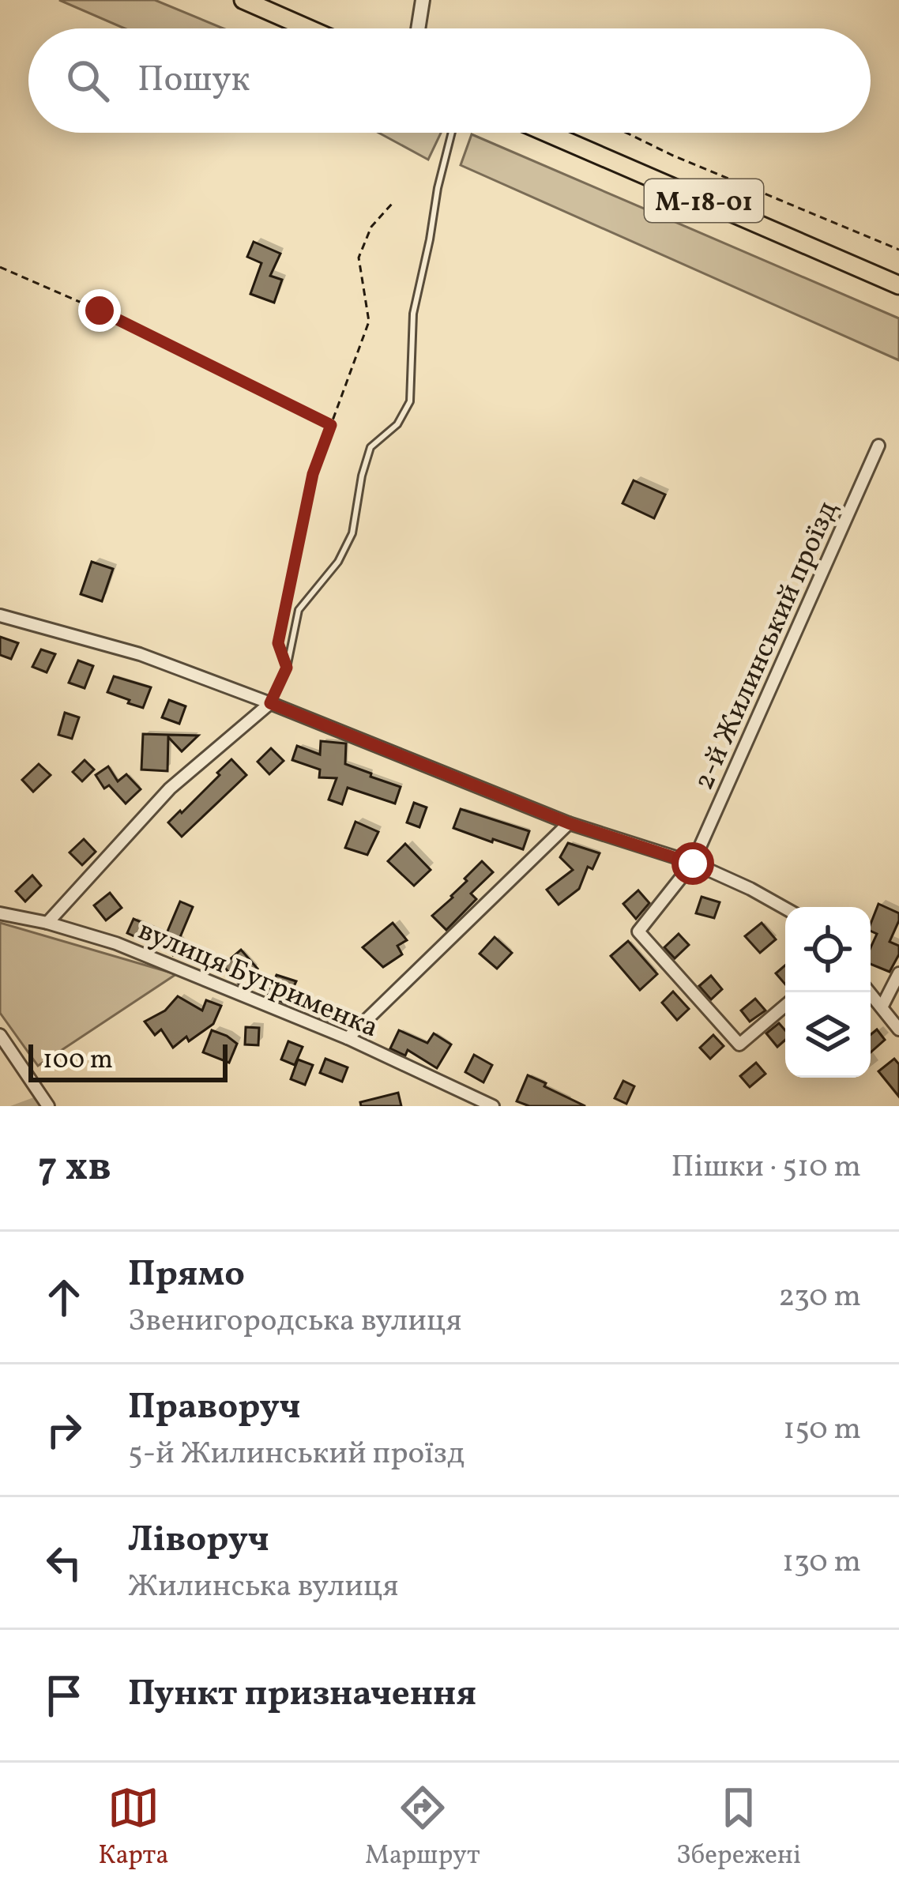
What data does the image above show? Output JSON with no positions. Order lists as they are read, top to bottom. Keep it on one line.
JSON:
{"streets":{"highway":["М-18-01"],"street":["2-й Жилинський проїзд","вулиця Бугрименка"]},"scale_bar":"100 m","page":{"search":"Пошук","scale":"100 m","heading":["7 хв","Пішки · 510 m"],"list":[["Прямо","Звенигородська вулиця","230 m"],["Праворуч","5-й Жилинський проїзд","150 m"],["Ліворуч","Жилинська вулиця","130 m"],"Пункт призначення"],"nav":["Карта","Маршрут","Збережені"]}}
